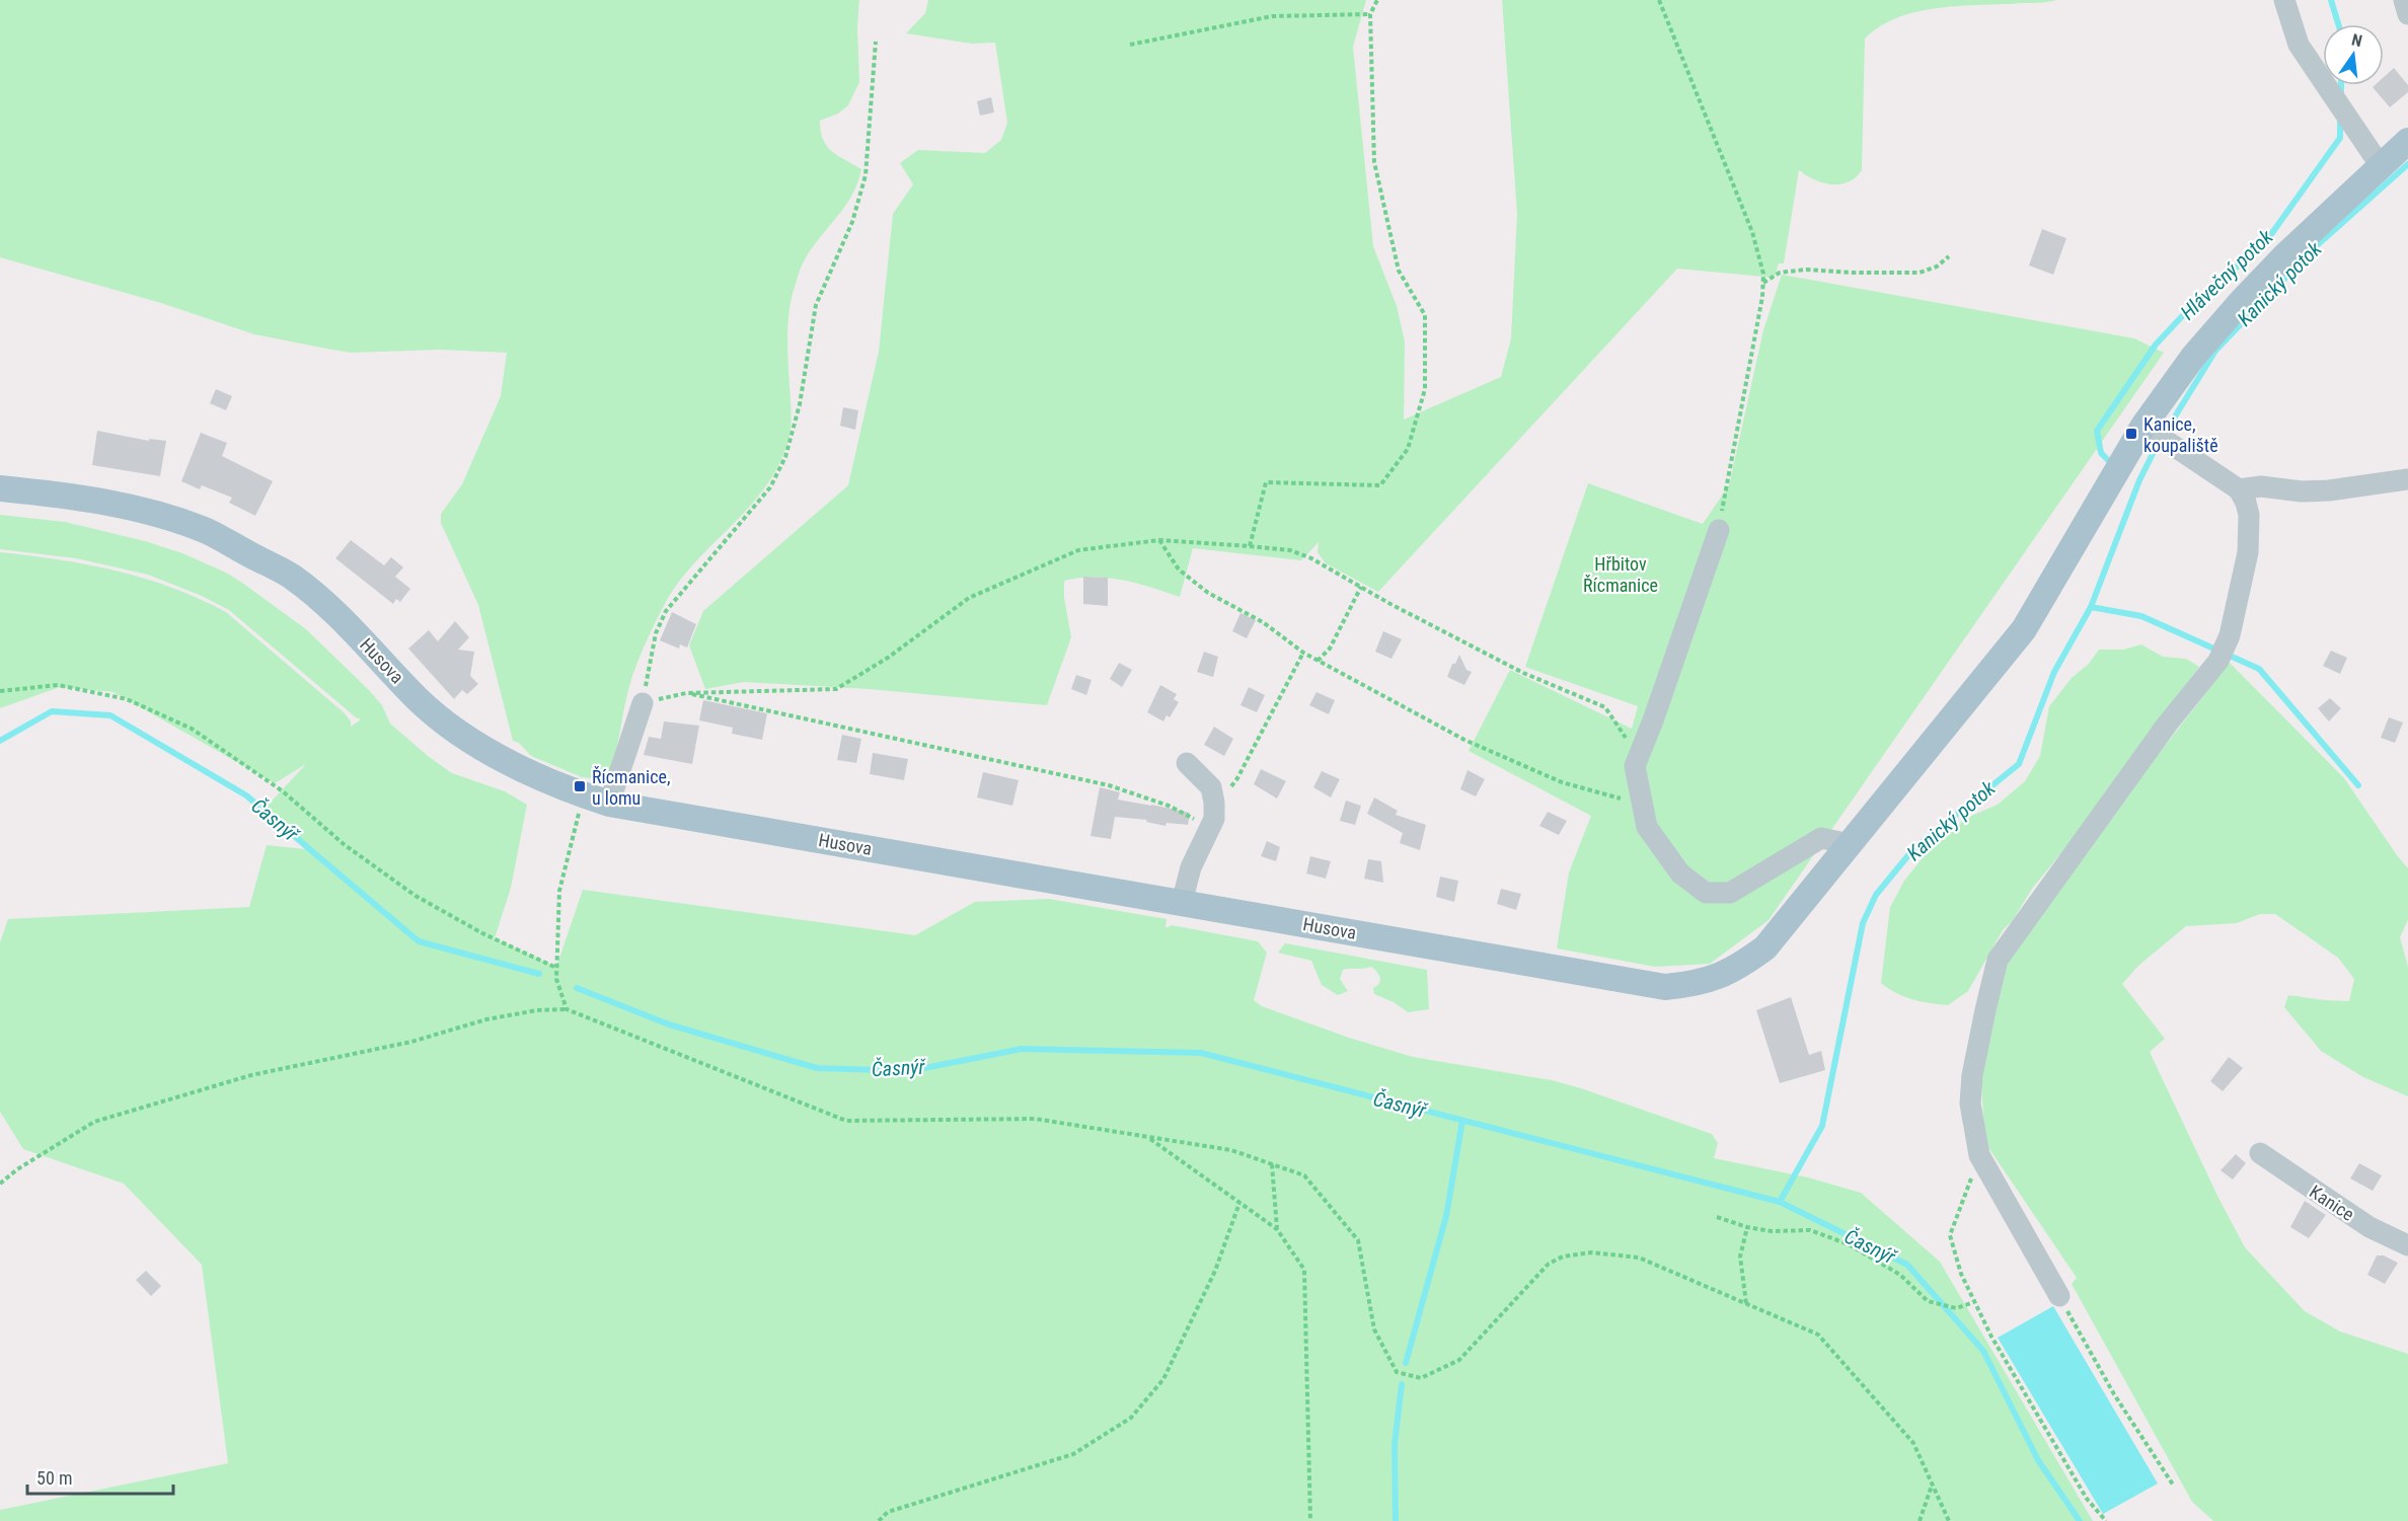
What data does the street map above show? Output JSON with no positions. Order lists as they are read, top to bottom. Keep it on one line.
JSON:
{"streets":{"main road":["Husova"],"street":["Kanice"]},"water":["Hlávečný potok","Kanický potok","Časnýř"],"parks":["Hřbitov Řícmanice"],"places":{"transit":["Kanice, koupaliště","Řícmanice, u lomu"]},"scale_bar":"50 m","north":"top"}
